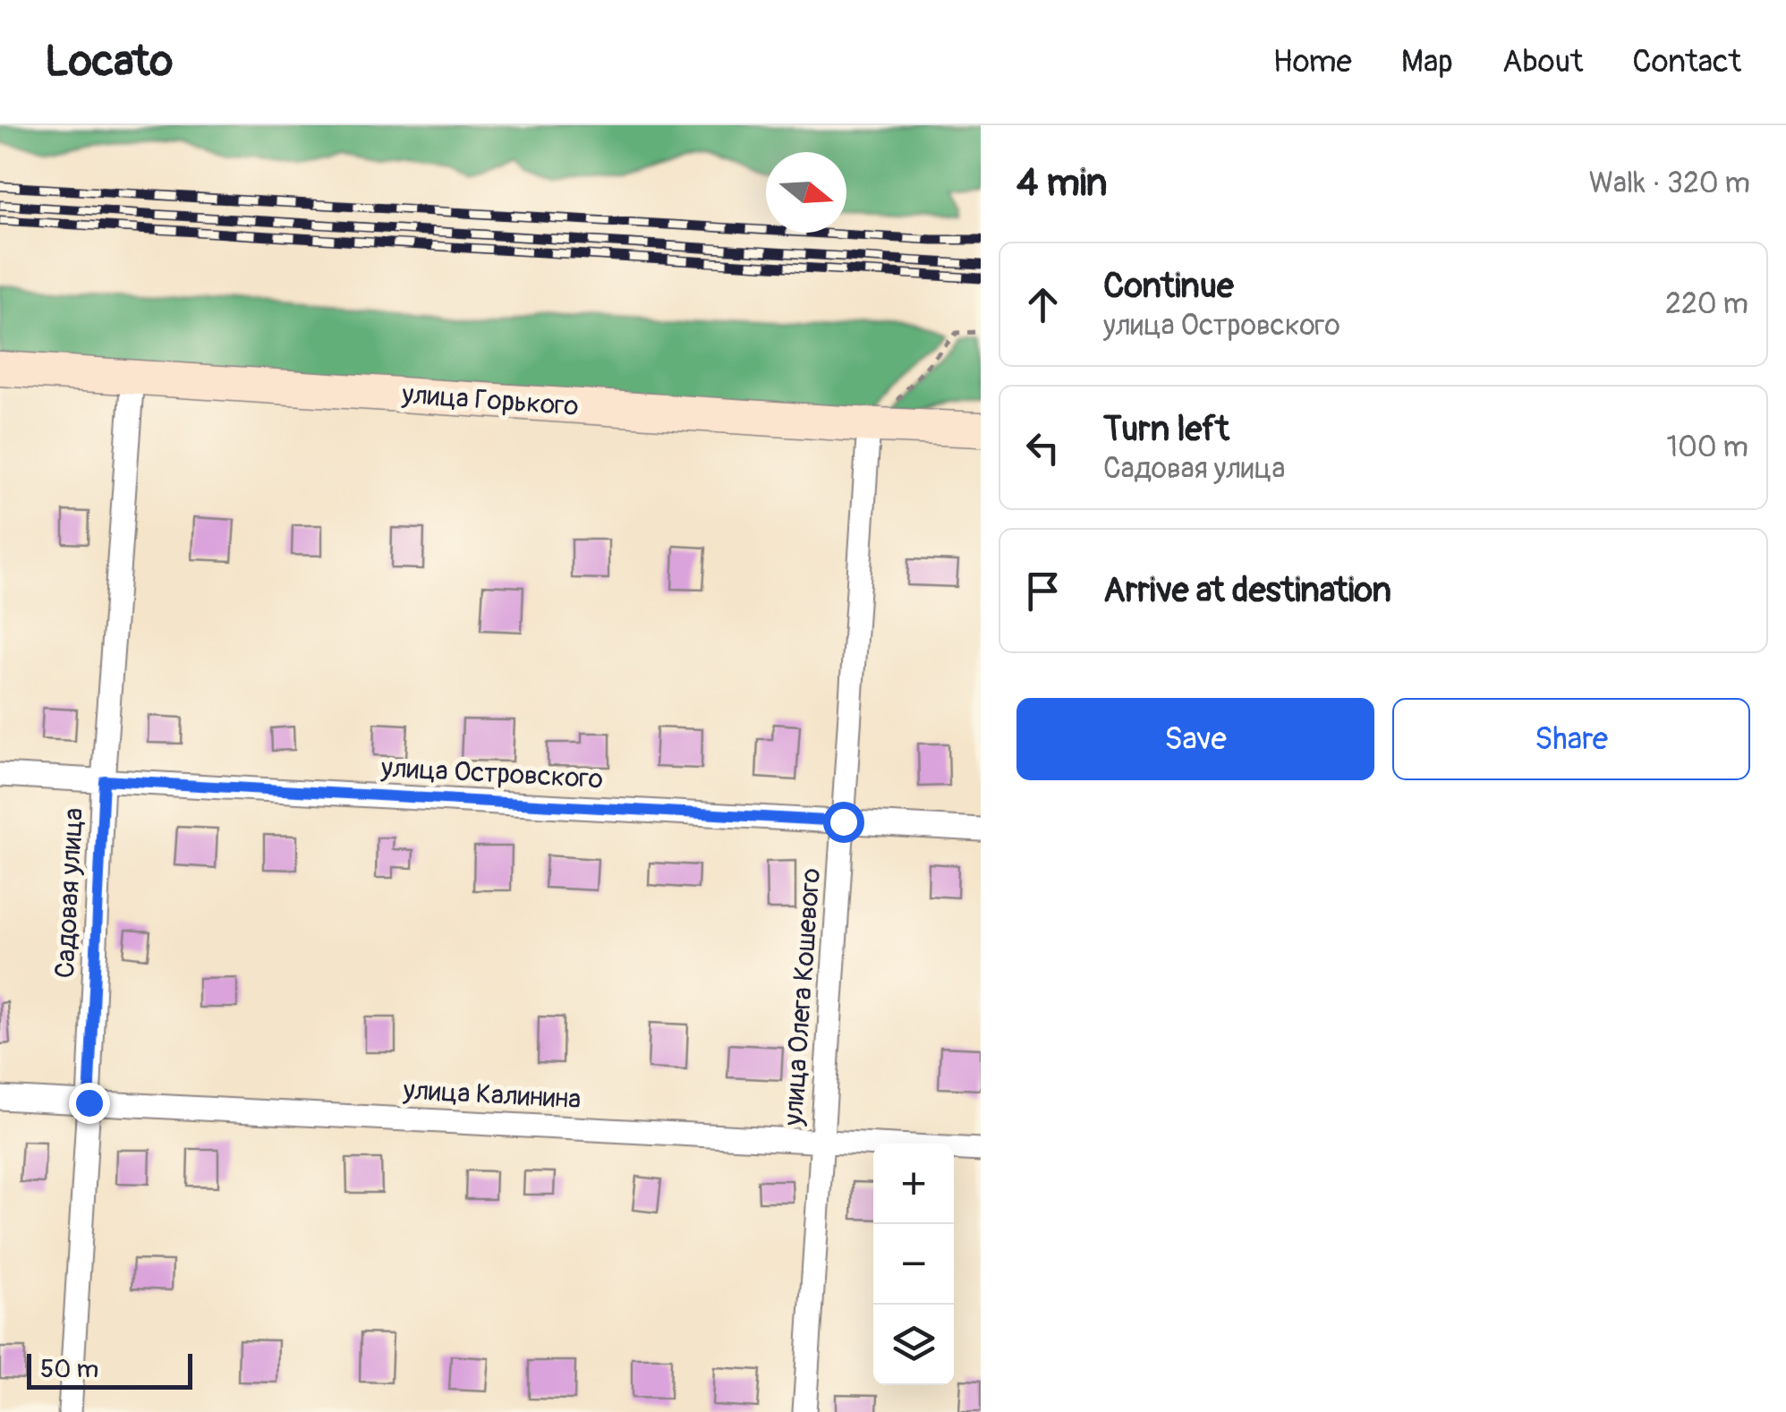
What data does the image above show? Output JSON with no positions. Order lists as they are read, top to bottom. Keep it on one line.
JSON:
{"streets":{"street":["улица Горького","улица Островского","Садовая улица","улица Олега Кошевого","улица Калинина"]},"crossings":[["улица Горького","Садовая улица"],["улица Горького","улица Олега Кошевого"],["улица Островского","Садовая улица"],["улица Островского","улица Олега Кошевого"],["Садовая улица","улица Калинина"],["улица Олега Кошевого","улица Калинина"]],"scale_bar":"50 m","north":"right","page":{"header":"Locato","nav":["Home","Map","About","Contact"],"heading":["4 min","Walk · 320 m"],"list":[["Continue","улица Островского","220 m"],["Turn left","Садовая улица","100 m"],"Arrive at destination"],"buttons":["Save","Share"],"map_buttons":["+","−"],"scale":"50 m"}}
